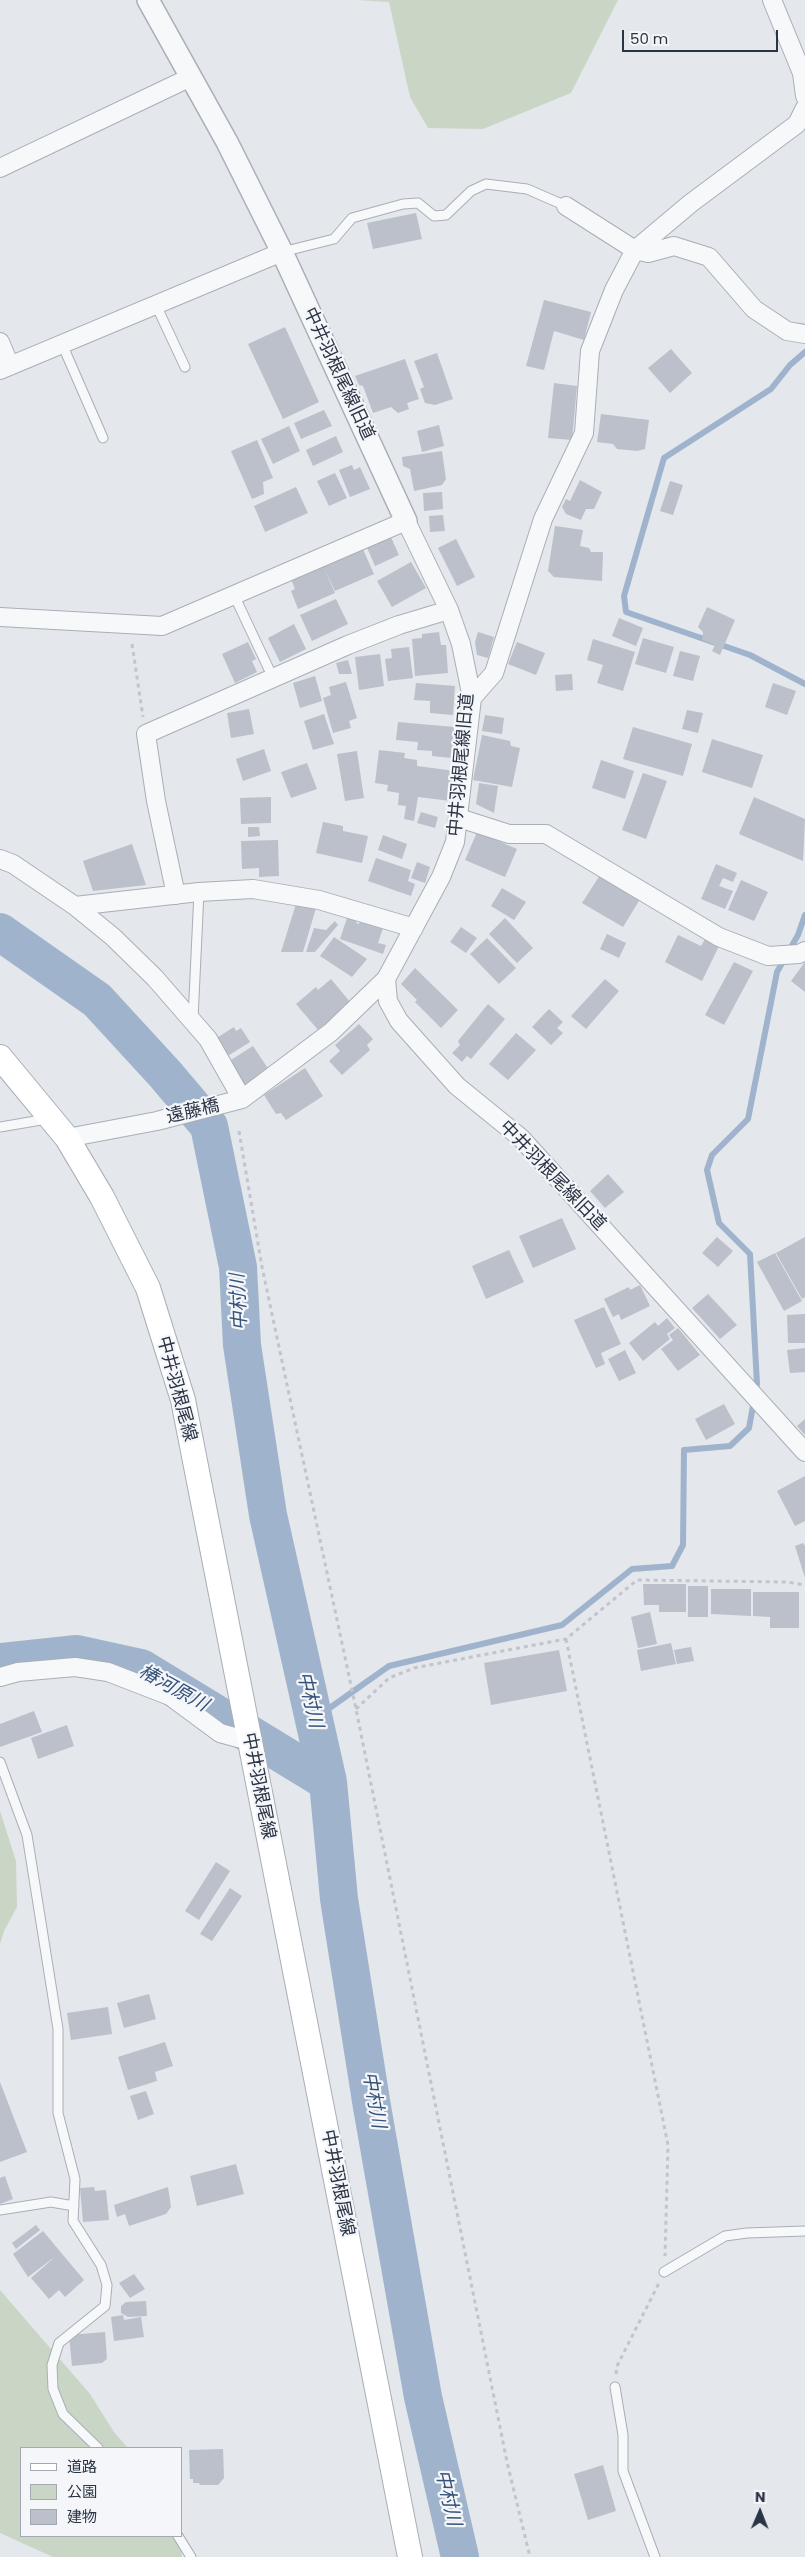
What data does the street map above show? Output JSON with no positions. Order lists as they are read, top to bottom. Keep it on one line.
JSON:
{"streets":{"main road":["中井羽根尾線"],"street":["中井羽根尾線旧道","遠藤橋"]},"crossings":[["遠藤橋","中井羽根尾線"]],"water":["中村川","椿河原川"],"legend":["道路","公園","建物"],"scale_bar":"50 m","north":"top"}
